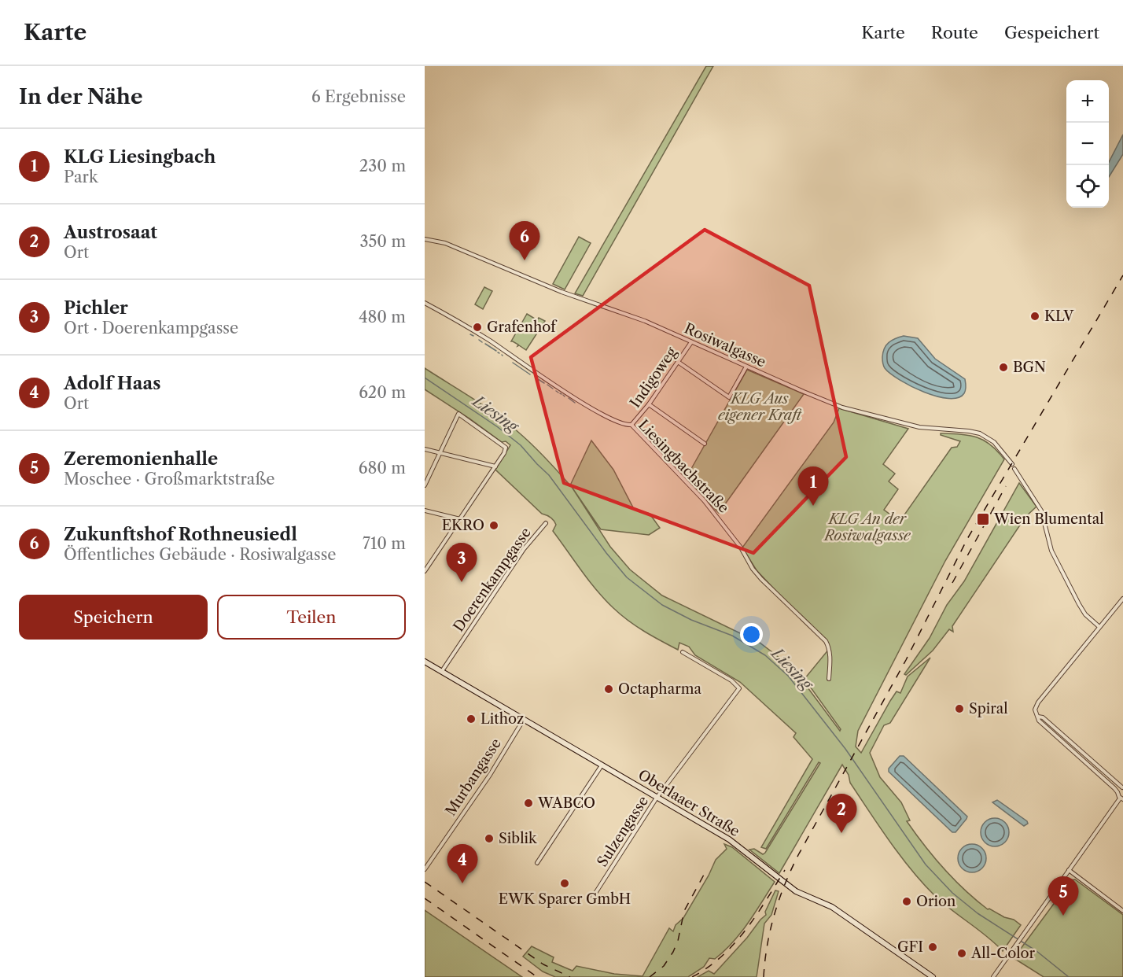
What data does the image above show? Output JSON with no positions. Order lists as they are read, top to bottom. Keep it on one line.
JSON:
{"streets":{"main road":["Oberlaaer Straße"],"street":["Rosiwalgasse","Indigoweg","Liesingbachstraße","Doerenkampgasse","Murbangasse","Sulzengasse"]},"crossings":[["Rosiwalgasse","Indigoweg"],["Indigoweg","Liesingbachstraße"],["Doerenkampgasse","Oberlaaer Straße"],["Murbangasse","Oberlaaer Straße"],["Oberlaaer Straße","Sulzengasse"]],"water":["Liesing"],"parks":["KLG Aus eigener Kraft","KLG An der Rosiwalgasse"],"places":{"other":["KLV","Grafenhof","BGN","EKRO","Octapharma","Spiral","Lithoz","WABCO","Siblik","EWK Sparer GmbH","Orion","GFI","All-Color"],"transit":["Wien Blumental"]},"page":{"header":"Karte","nav":["Karte","Route","Gespeichert"],"heading":["In der Nähe","6 Ergebnisse"],"map_buttons":["+","−"],"list":[{"mark":"1","name":"KLG Liesingbach","note":"Park","value":"230 m"},{"mark":"2","name":"Austrosaat","note":"Ort","value":"350 m"},{"mark":"3","name":"Pichler","note":"Ort · Doerenkampgasse","value":"480 m"},{"mark":"4","name":"Adolf Haas","note":"Ort","value":"620 m"},{"mark":"5","name":"Zeremonienhalle","note":"Moschee · Großmarktstraße","value":"680 m"},{"mark":"6","name":"Zukunftshof Rothneusiedl","note":"Öffentliches Gebäude · Rosiwalgasse","value":"710 m"}],"pins":["6","1","3","2","4","5"],"buttons":["Speichern","Teilen"]}}
